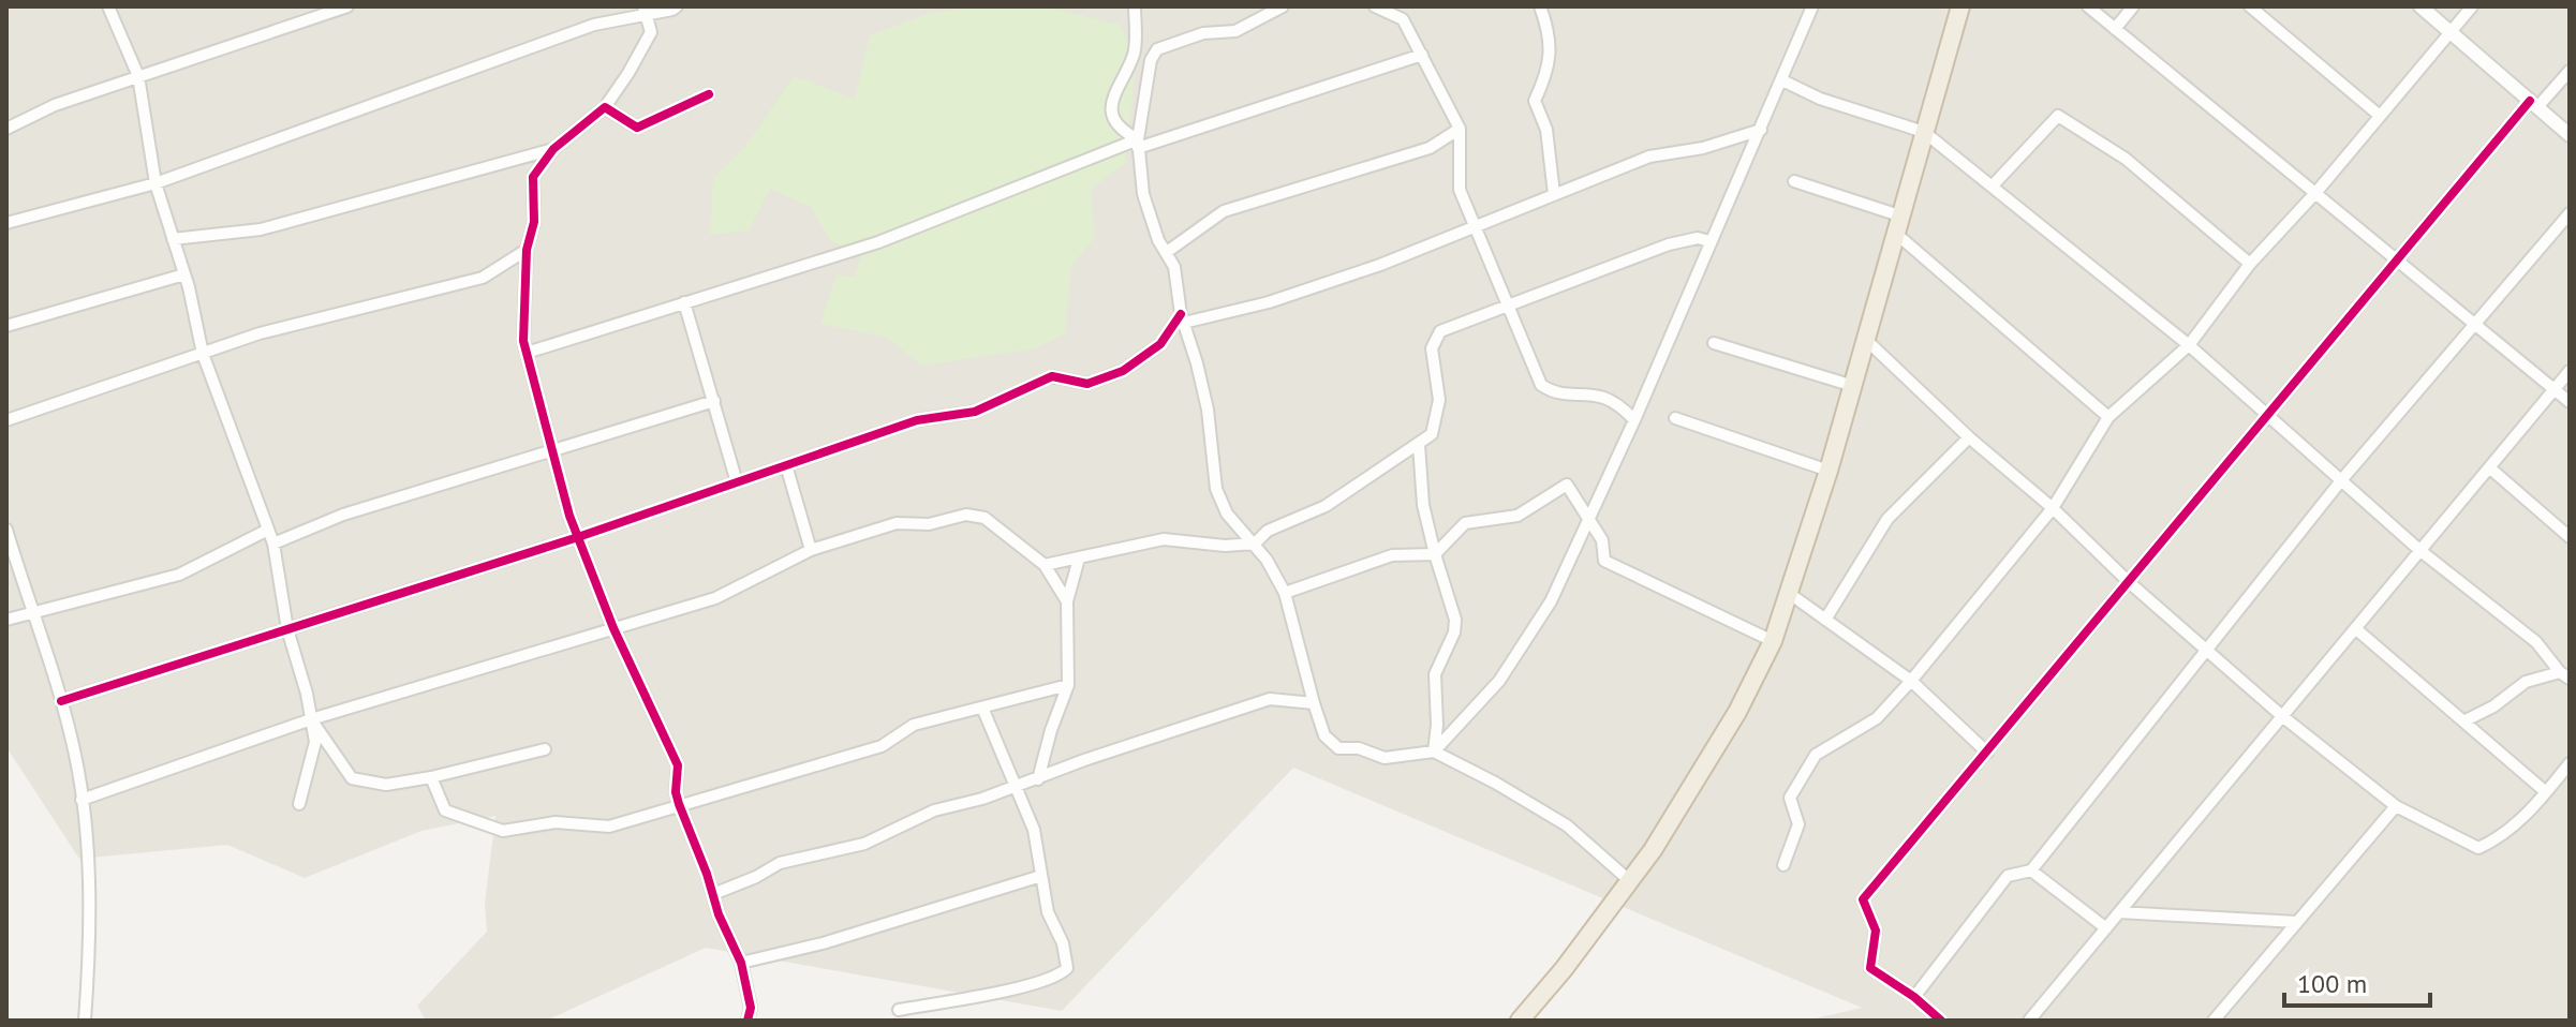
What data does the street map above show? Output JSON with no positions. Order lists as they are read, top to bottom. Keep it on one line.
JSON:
{"scale_bar":"100 m"}
